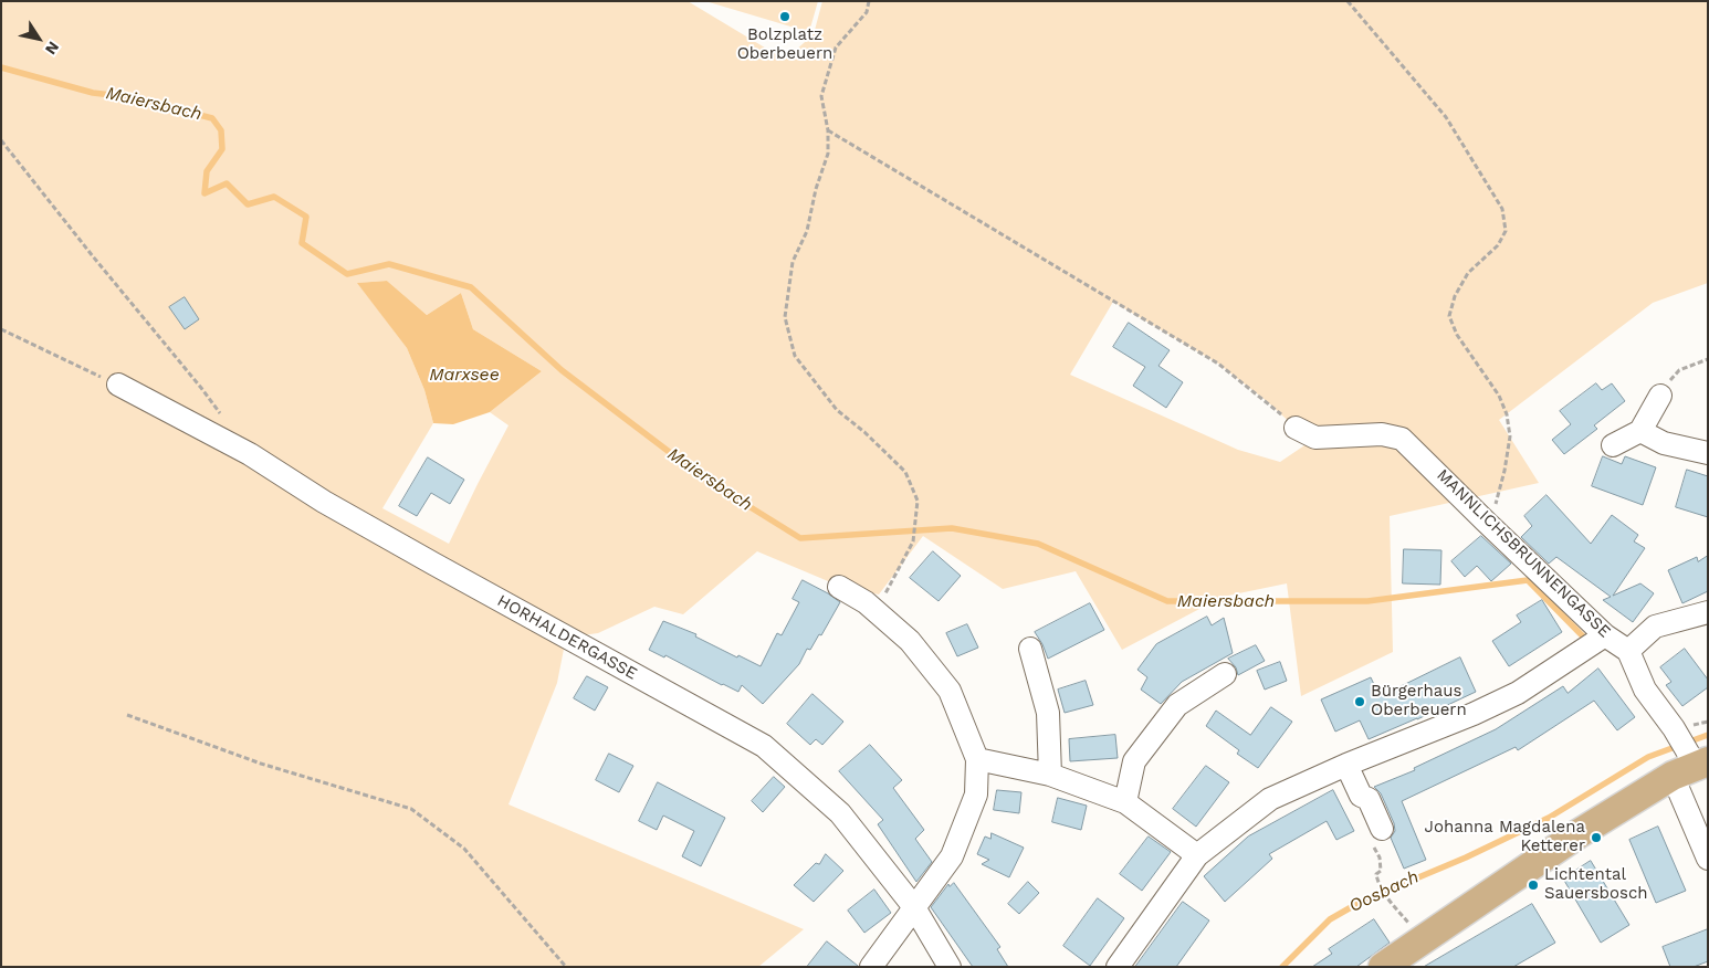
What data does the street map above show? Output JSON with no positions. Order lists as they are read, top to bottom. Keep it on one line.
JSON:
{"streets":{"street":["MANNLICHSBRUNNENGASSE","HORHALDERGASSE"]},"water":["Maiersbach","Marxsee","Oosbach"],"places":["Bolzplatz Oberbeuern","Bürgerhaus Oberbeuern","Johanna Magdalena Ketterer","Lichtental Sauersbosch"],"north":"bottom right"}
